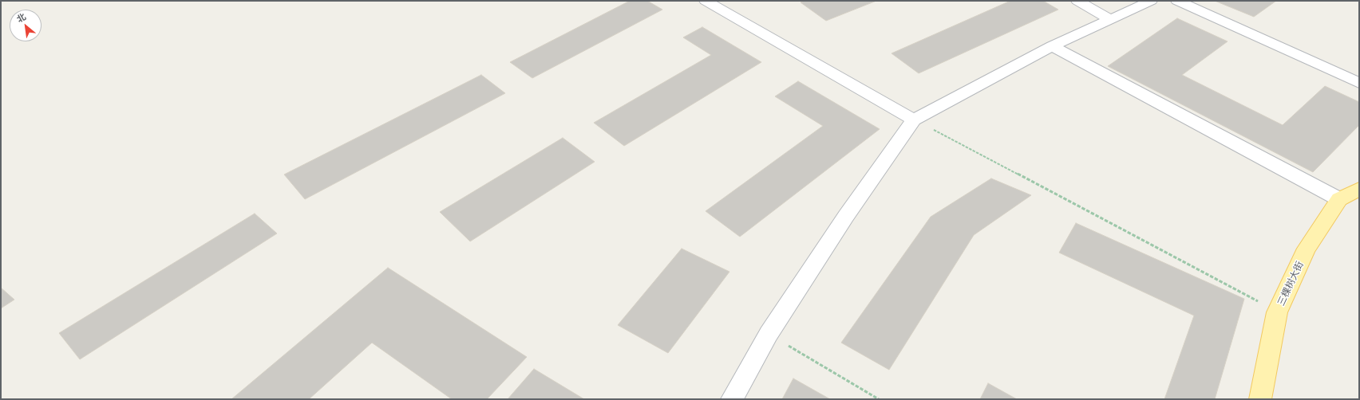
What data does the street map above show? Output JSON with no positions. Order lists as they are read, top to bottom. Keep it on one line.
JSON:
{"streets":{"main road":["三棵树大街"]},"north":"top left"}
